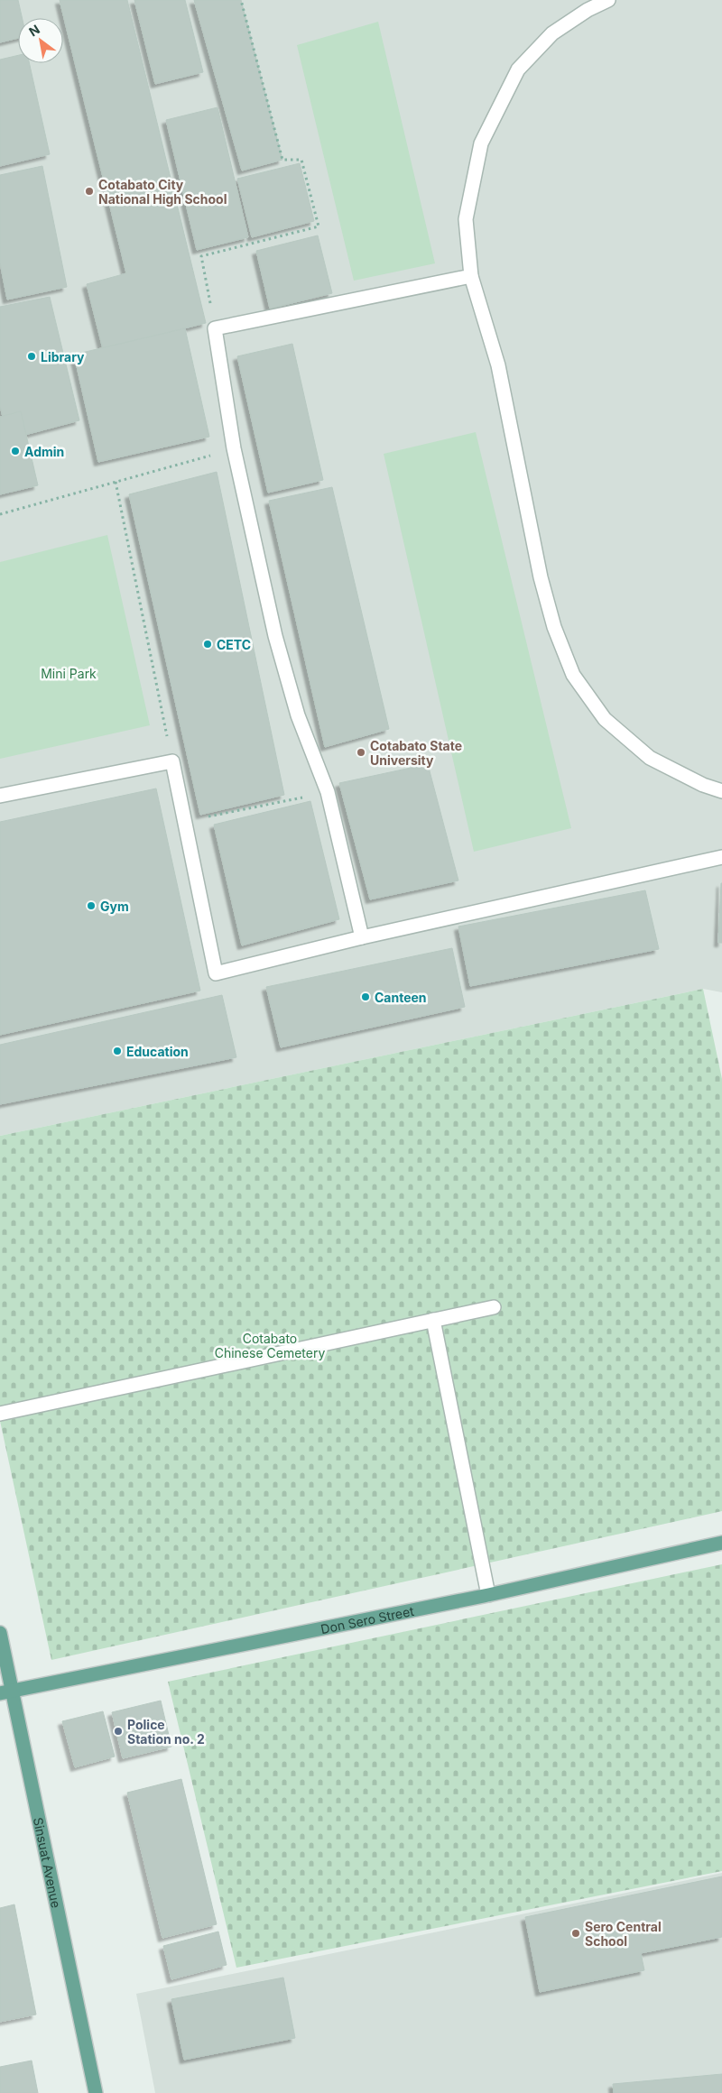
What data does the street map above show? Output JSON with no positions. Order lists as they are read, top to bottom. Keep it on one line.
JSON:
{"streets":{"main road":["Don Sero Street","Sinsuat Avenue"]},"crossings":[["Don Sero Street","Sinsuat Avenue"]],"parks":["Mini Park","Cotabato Chinese Cemetery"],"places":["Cotabato City National High School","Library","Admin","CETC","Cotabato State University","Gym","Canteen","Education","Police Station no. 2","Sero Central School"],"north":"top left"}
